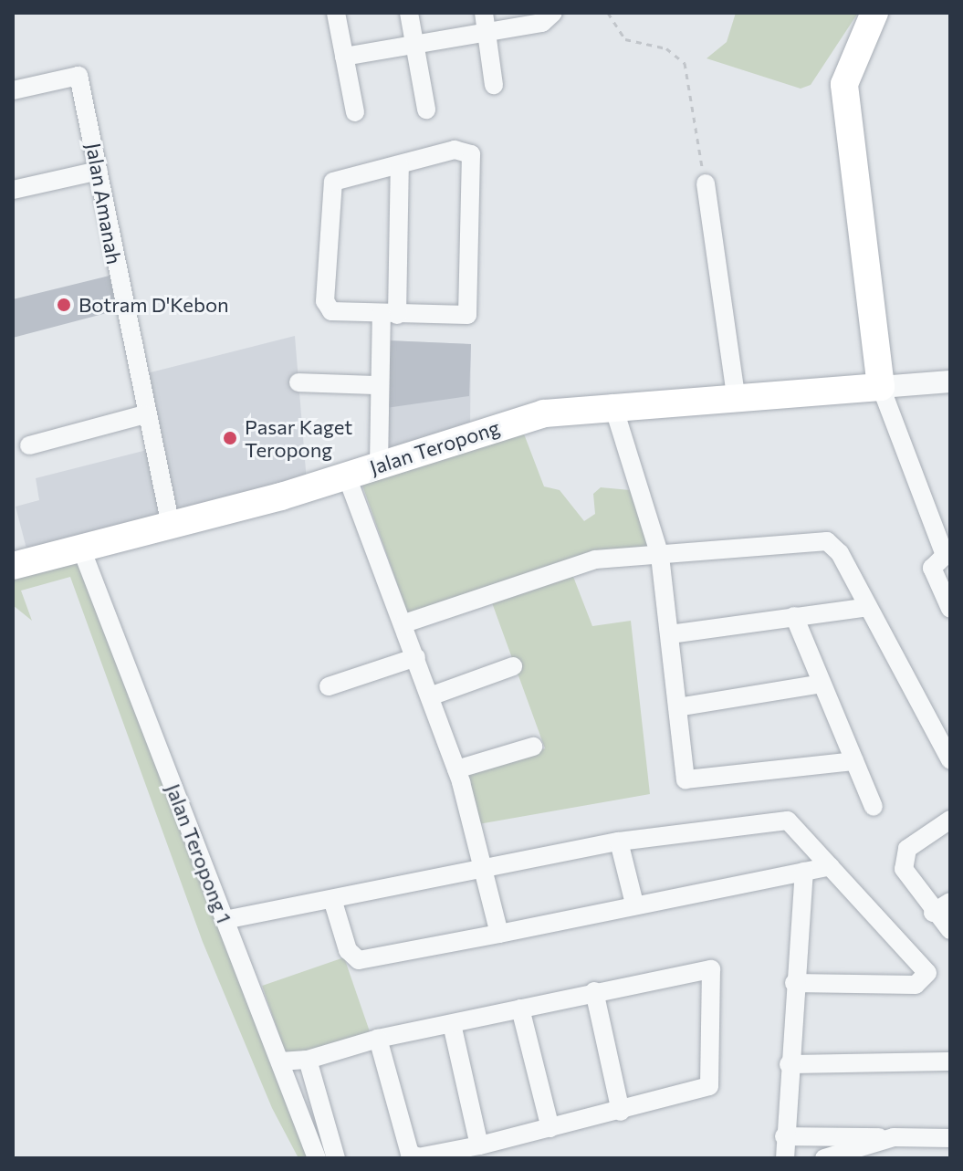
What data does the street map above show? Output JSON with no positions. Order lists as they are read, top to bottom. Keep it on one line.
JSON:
{"streets":{"main road":["Jalan Teropong"],"street":["Jalan Amanah","Jalan Teropong 1"]},"crossings":[["Jalan Amanah","Jalan Teropong"],["Jalan Teropong","Jalan Teropong 1"]],"places":["Botram D'Kebon","Pasar Kaget Teropong"]}
